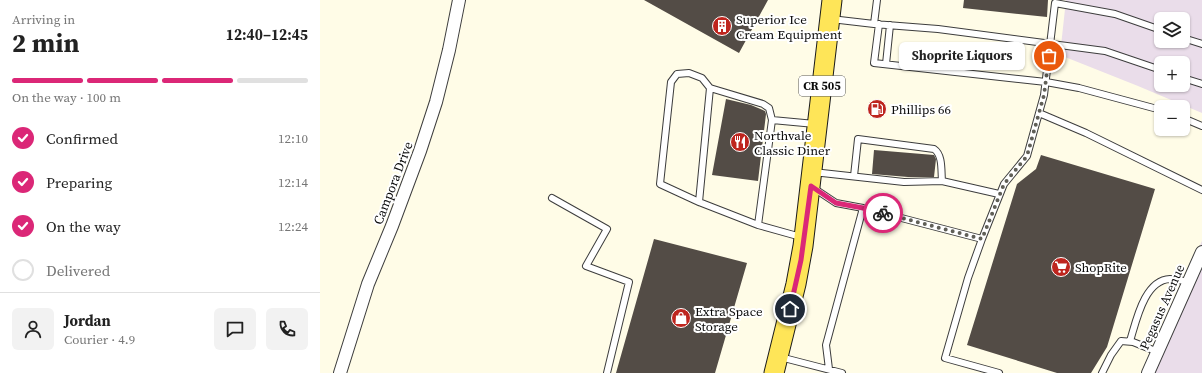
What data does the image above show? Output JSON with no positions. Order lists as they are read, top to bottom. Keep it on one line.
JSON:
{"streets":{"main road":["CR 505"],"street":["Campora Drive","Pegasus Avenue"]},"places":{"building":["Superior Ice Cream Equipment"],"other":["Shoprite Liquors"],"fuel station":["Phillips 66"],"restaurant":["Northvale Classic Diner"],"supermarket":["ShopRite"],"shop":["Extra Space Storage"]},"page":{"heading":["2 min","Arriving in","12:40–12:45"],"panel":["Jordan","Courier · 4.9"],"map_buttons":["+","−"],"bubble":"Shoprite Liquors","bar":"On the way · 100 m","list":[["Confirmed","12:10"],["Preparing","12:14"],["On the way","12:24"],"Delivered"]}}
